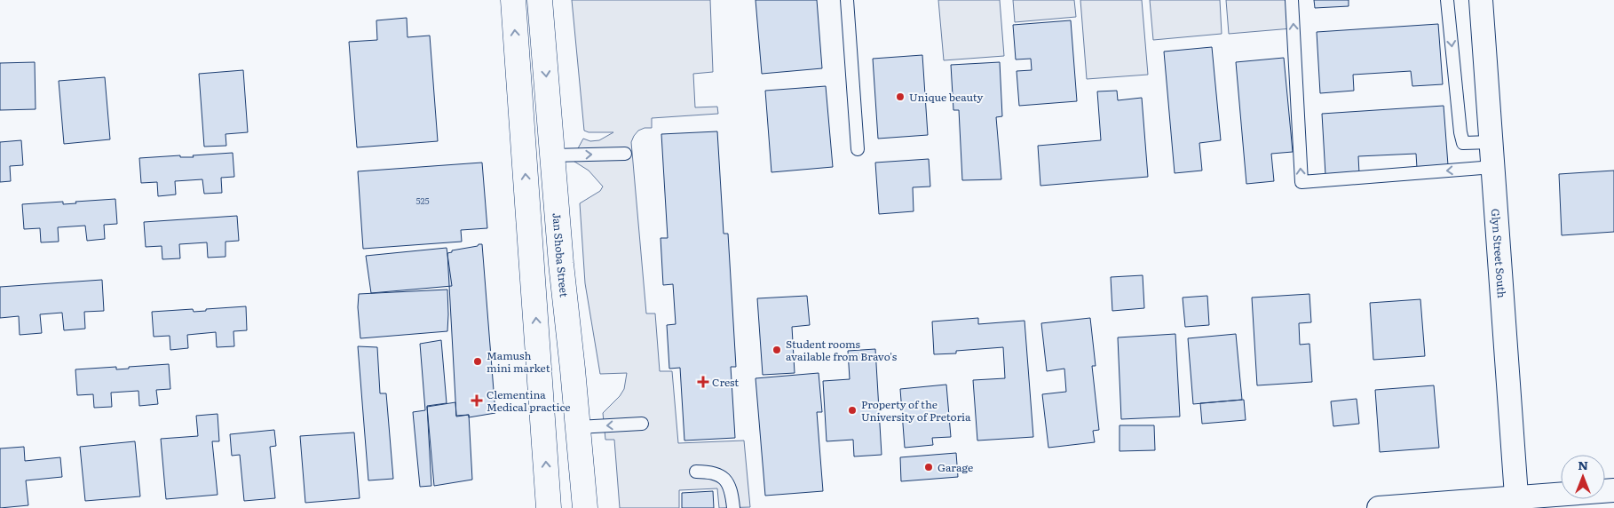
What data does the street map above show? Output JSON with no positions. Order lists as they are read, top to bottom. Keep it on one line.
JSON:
{"streets":{"main road":["Jan Shoba Street"],"street":["Glyn Street South"]},"places":{"other":["Unique beauty","Student rooms available from Bravo's","Mamush mini market","Property of the University of Pretoria","Garage"],"health":["Crest","Clementina Medical practice"]},"house_numbers":["525"],"north":"top"}
